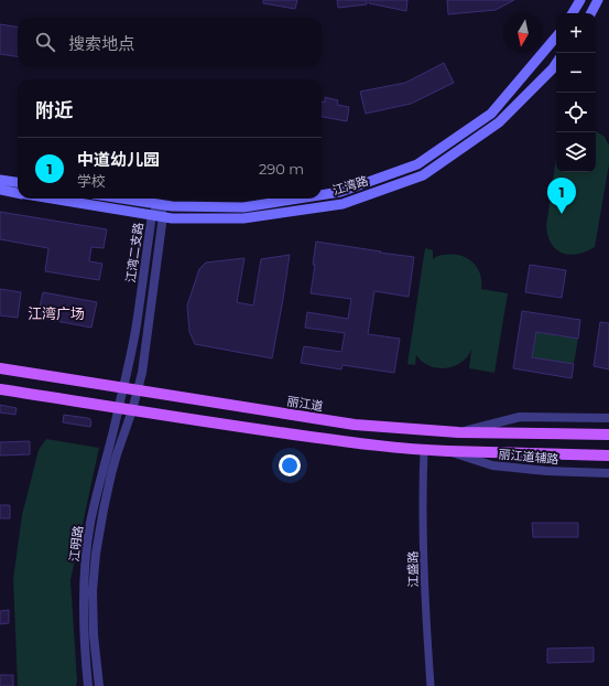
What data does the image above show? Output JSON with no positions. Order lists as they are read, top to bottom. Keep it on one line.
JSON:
{"streets":{"main road":["江湾路","丽江道"],"street":["江湾二支路","丽江道辅路","江明路","江盛路"]},"crossings":[["江湾路","江湾二支路"],["江湾二支路","丽江道"],["江湾二支路","江明路"]],"districts":["江湾广场"],"north":"bottom","page":{"map_buttons":["+","−"],"search":"搜索地点","heading":"附近","list":[{"mark":"1","name":"中道幼儿园","note":"学校","value":"290 m"}],"pins":"1"}}
